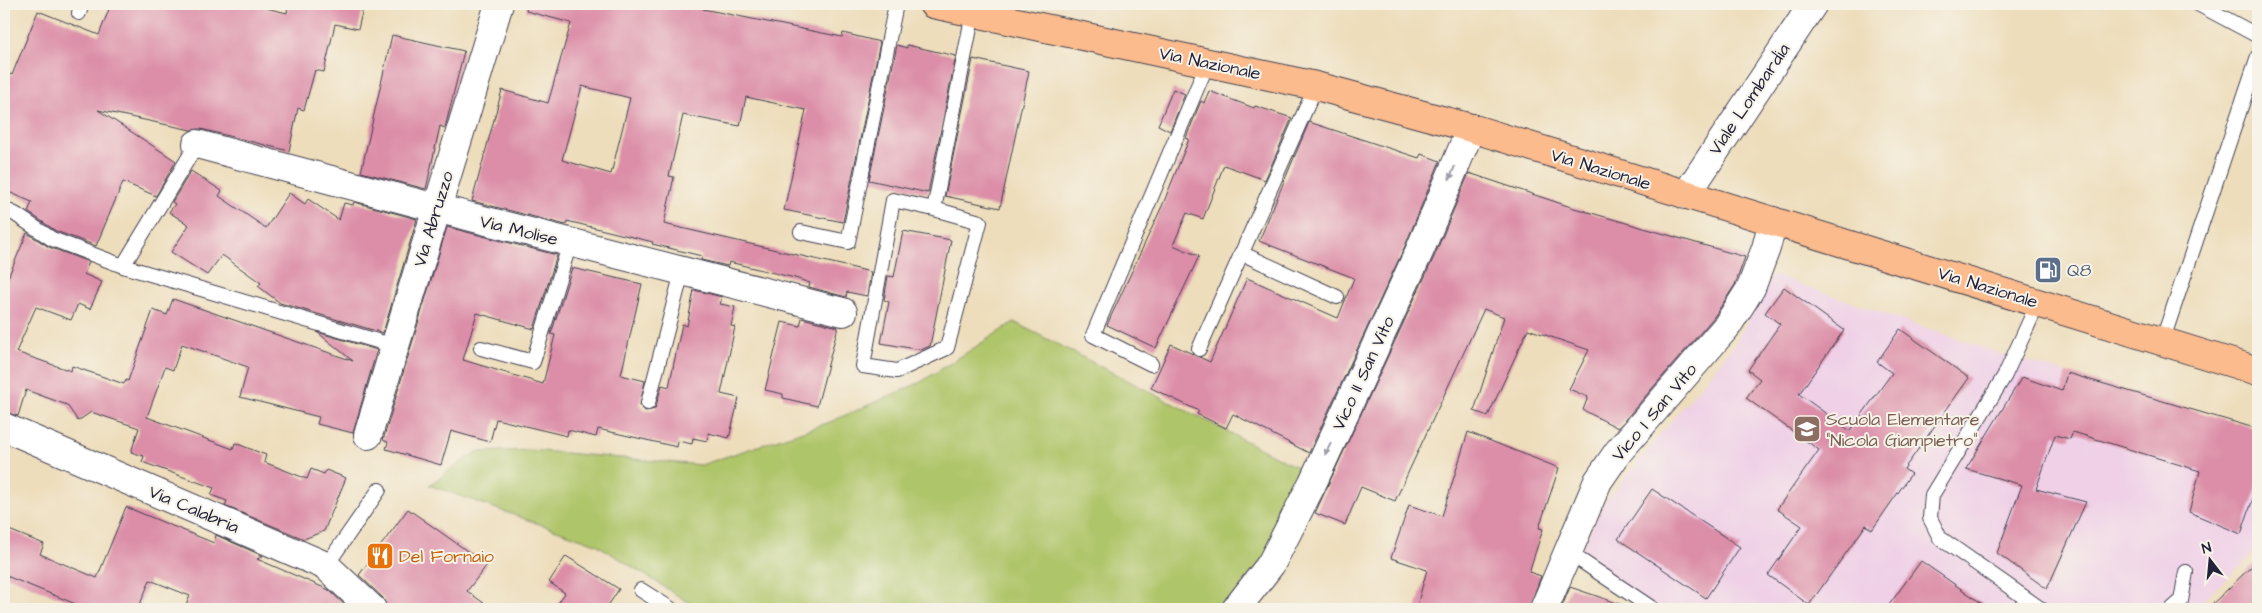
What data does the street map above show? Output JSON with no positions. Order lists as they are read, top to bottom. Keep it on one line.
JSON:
{"streets":{"main road":["Via Nazionale"],"street":["Viale Lombardia","Via Abruzzo","Via Molise","Vico II San Vito","Vico I San Vito","Via Calabria"]},"crossings":[["Via Nazionale","Viale Lombardia"],["Via Nazionale","Vico II San Vito"],["Via Nazionale","Vico I San Vito"],["Via Abruzzo","Via Molise"]],"one_way":["Vico II San Vito"],"places":{"fuel station":["Q8"],"school or university":["Scuola Elementare \"Nicola Giampietro\""],"restaurant":["Del Fornaio"]},"north":"top"}
